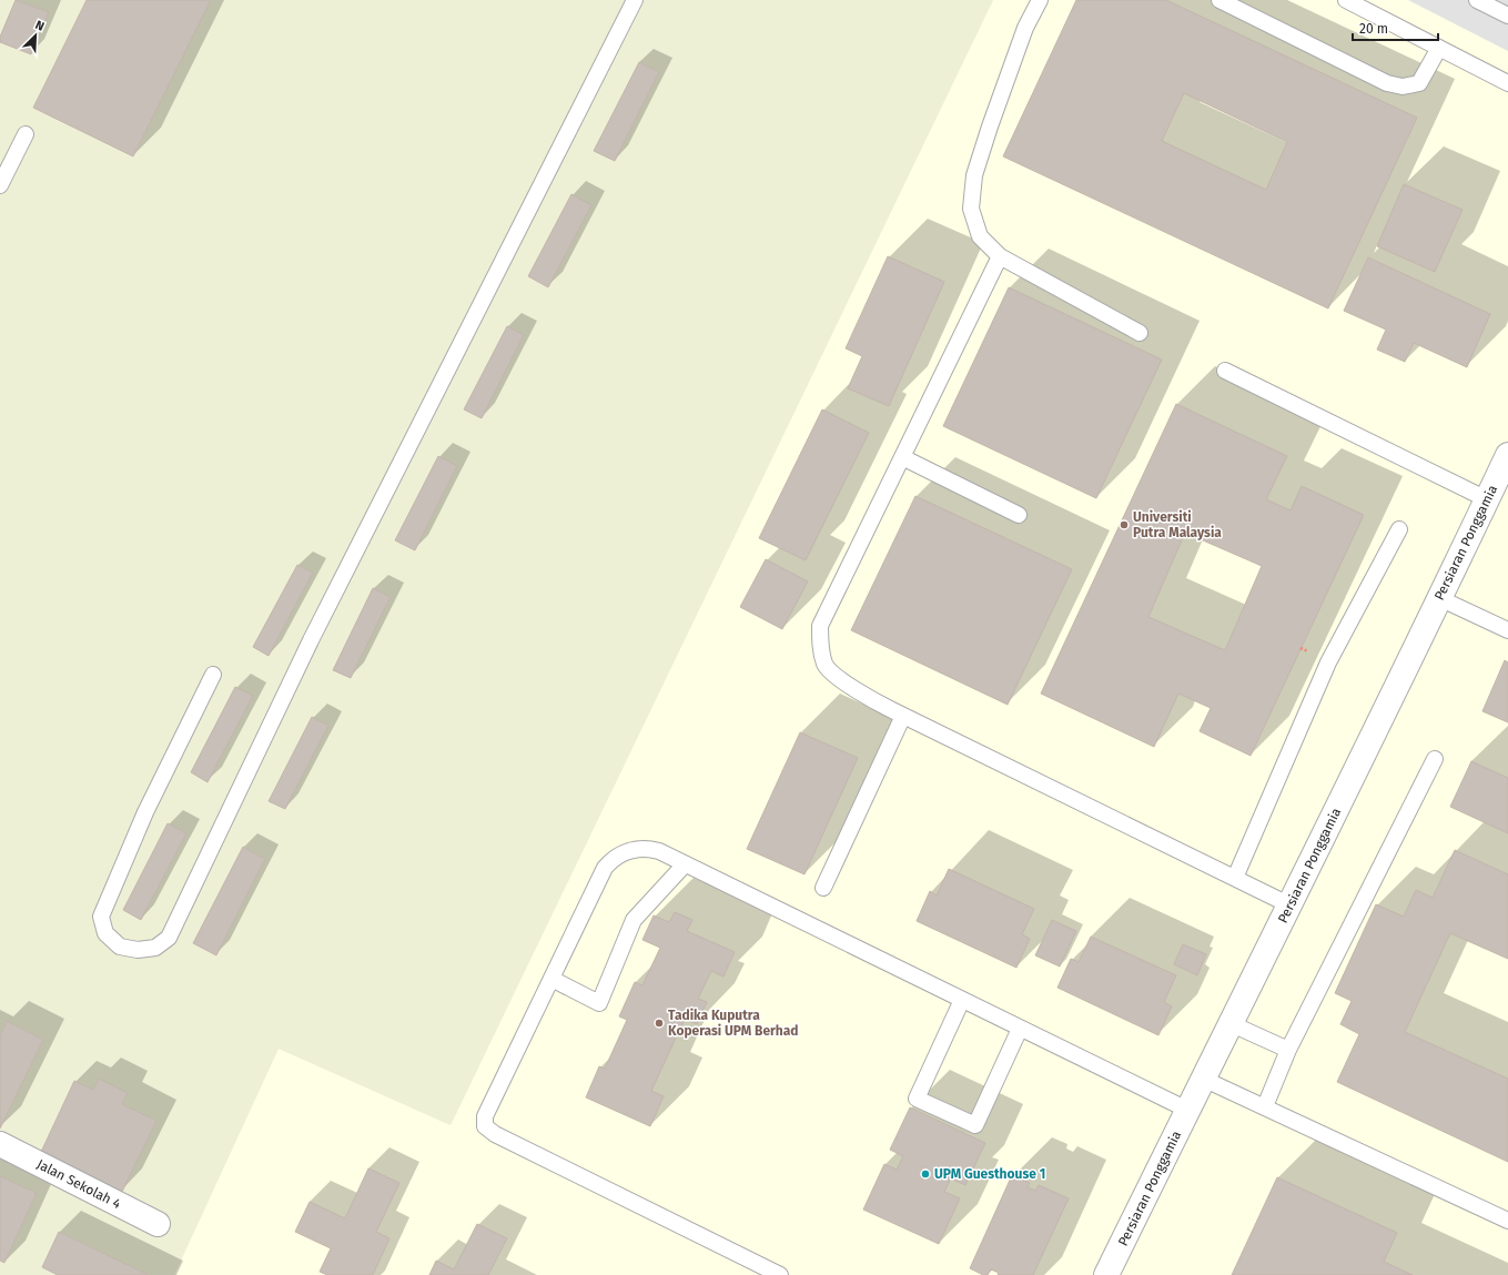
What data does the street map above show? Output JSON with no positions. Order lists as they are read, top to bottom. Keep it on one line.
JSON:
{"streets":{"street":["Persiaran Ponggamia","Jalan Sekolah 4"]},"places":["Universiti Putra Malaysia","Tadika Kuputra Koperasi UPM Berhad","UPM Guesthouse 1"],"scale_bar":"20 m","north":"top right"}
